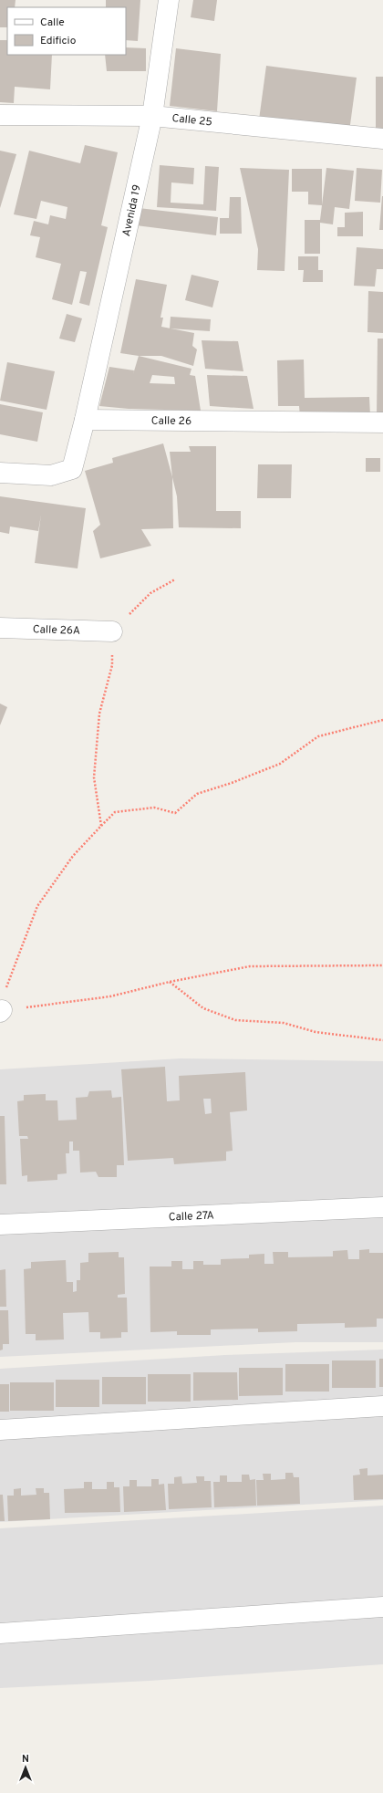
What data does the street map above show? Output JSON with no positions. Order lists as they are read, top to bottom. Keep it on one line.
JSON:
{"streets":{"street":["Calle 25","Avenida 19","Calle 26","Calle 26A","Calle 27A"]},"crossings":[["Calle 25","Avenida 19"],["Avenida 19","Calle 26"]],"legend":["Calle","Edificio"],"north":"top"}
